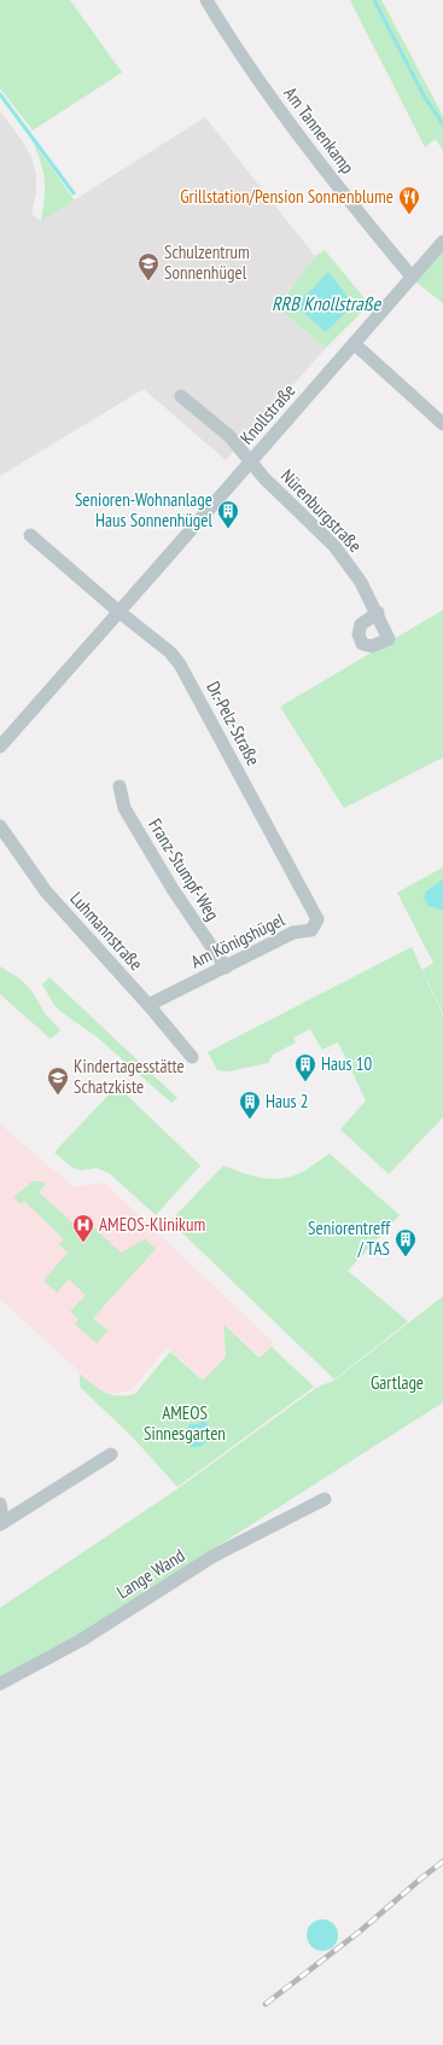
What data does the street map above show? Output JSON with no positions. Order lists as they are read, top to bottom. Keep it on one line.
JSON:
{"streets":{"street":["Am Tannenkamp","Knollstraße","Nürenburgstraße","Dr.-Pelz-Straße","Franz-Stumpf-Weg","Luhmannstraße","Am Königshügel","Lange Wand"]},"crossings":[["Am Tannenkamp","Knollstraße"],["Knollstraße","Nürenburgstraße"],["Knollstraße","Dr.-Pelz-Straße"],["Dr.-Pelz-Straße","Am Königshügel"],["Franz-Stumpf-Weg","Am Königshügel"],["Luhmannstraße","Am Königshügel"]],"water":["RRB Knollstraße"],"parks":["Gartlage","AMEOS Sinnesgarten"],"places":{"restaurant":["Grillstation/Pension Sonnenblume"],"school or university":["Schulzentrum Sonnenhügel","Kindertagesstätte Schatzkiste"],"building":["Senioren-Wohnanlage Haus Sonnenhügel","Haus 10","Haus 2","Seniorentreff / TAS"],"hospital":["AMEOS-Klinikum"]}}
